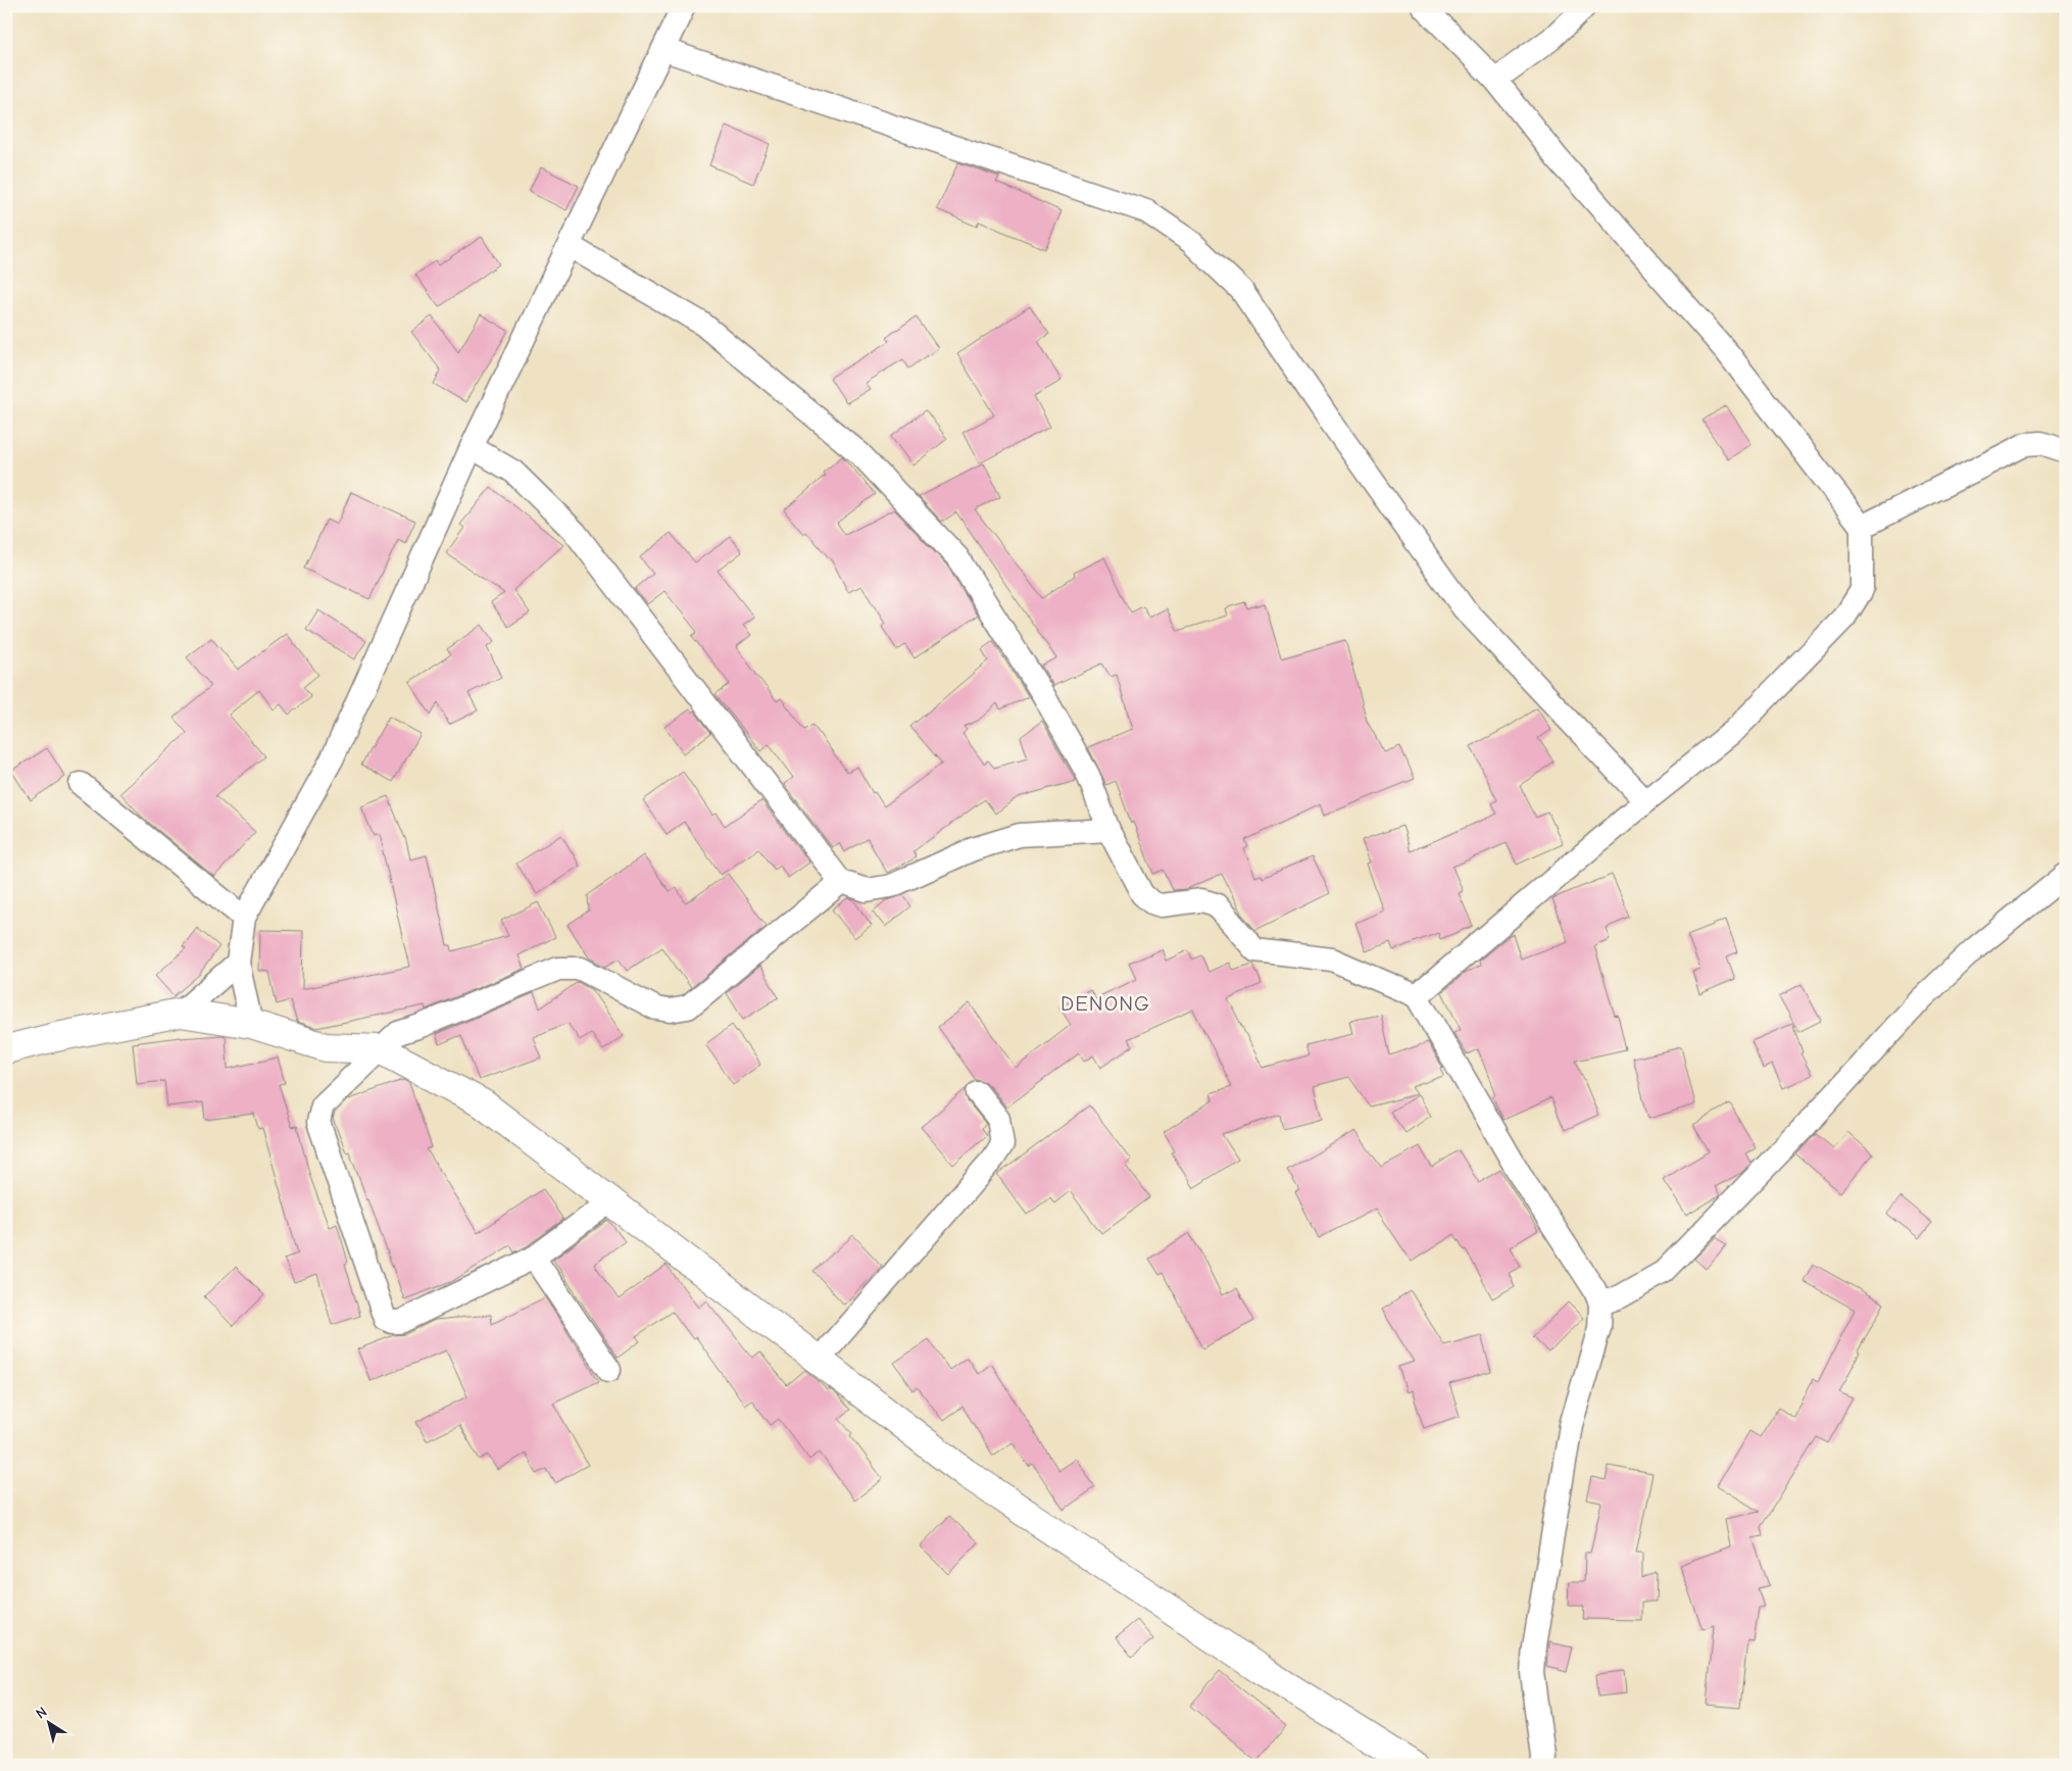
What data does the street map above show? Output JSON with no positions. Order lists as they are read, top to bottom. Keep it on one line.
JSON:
{"districts":["DENONG"],"north":"top left"}
